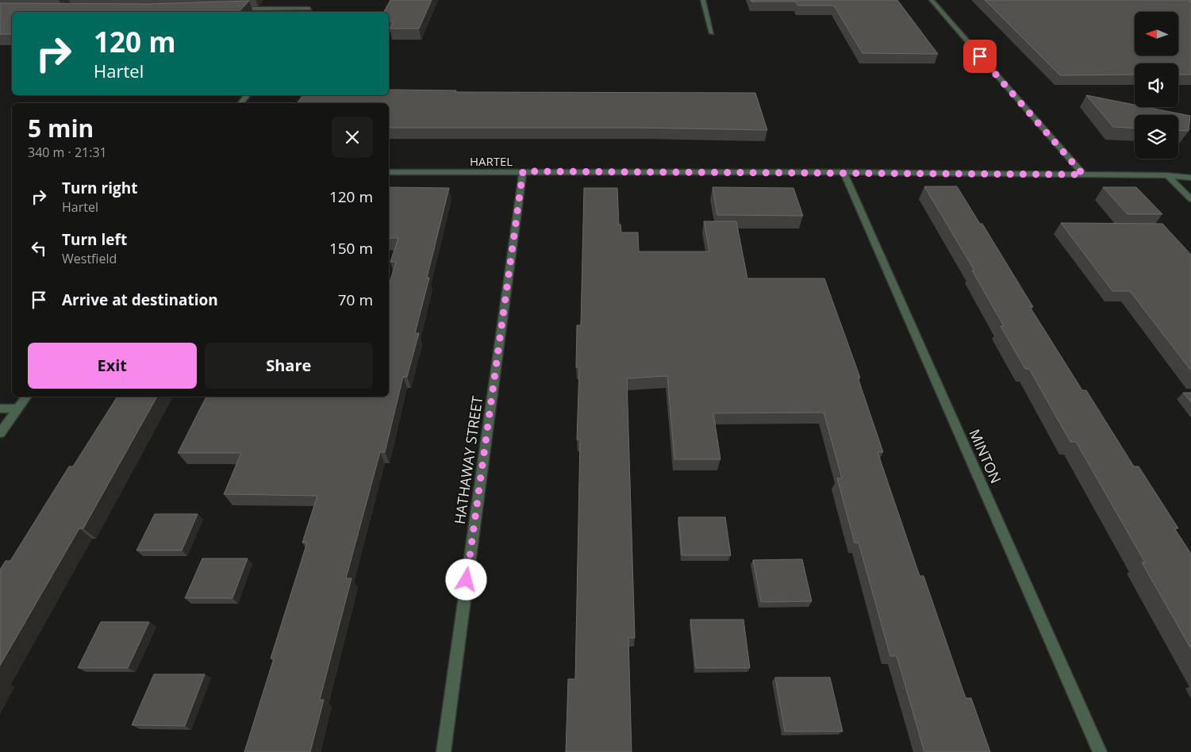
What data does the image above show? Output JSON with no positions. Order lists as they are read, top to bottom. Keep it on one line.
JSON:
{"streets":{"street":["HARTEL","MINTON","HATHAWAY STREET"]},"crossings":[["HARTEL","MINTON"],["HARTEL","HATHAWAY STREET"]],"north":"left","page":{"turn":["120 m","Hartel"],"heading":["5 min","340 m · 21:31"],"list":[{"name":"Turn right","note":"Hartel","value":"120 m"},{"name":"Turn left","note":"Westfield","value":"150 m"},{"name":"Arrive at destination","value":"70 m"}],"buttons":["Exit","Share"]}}
